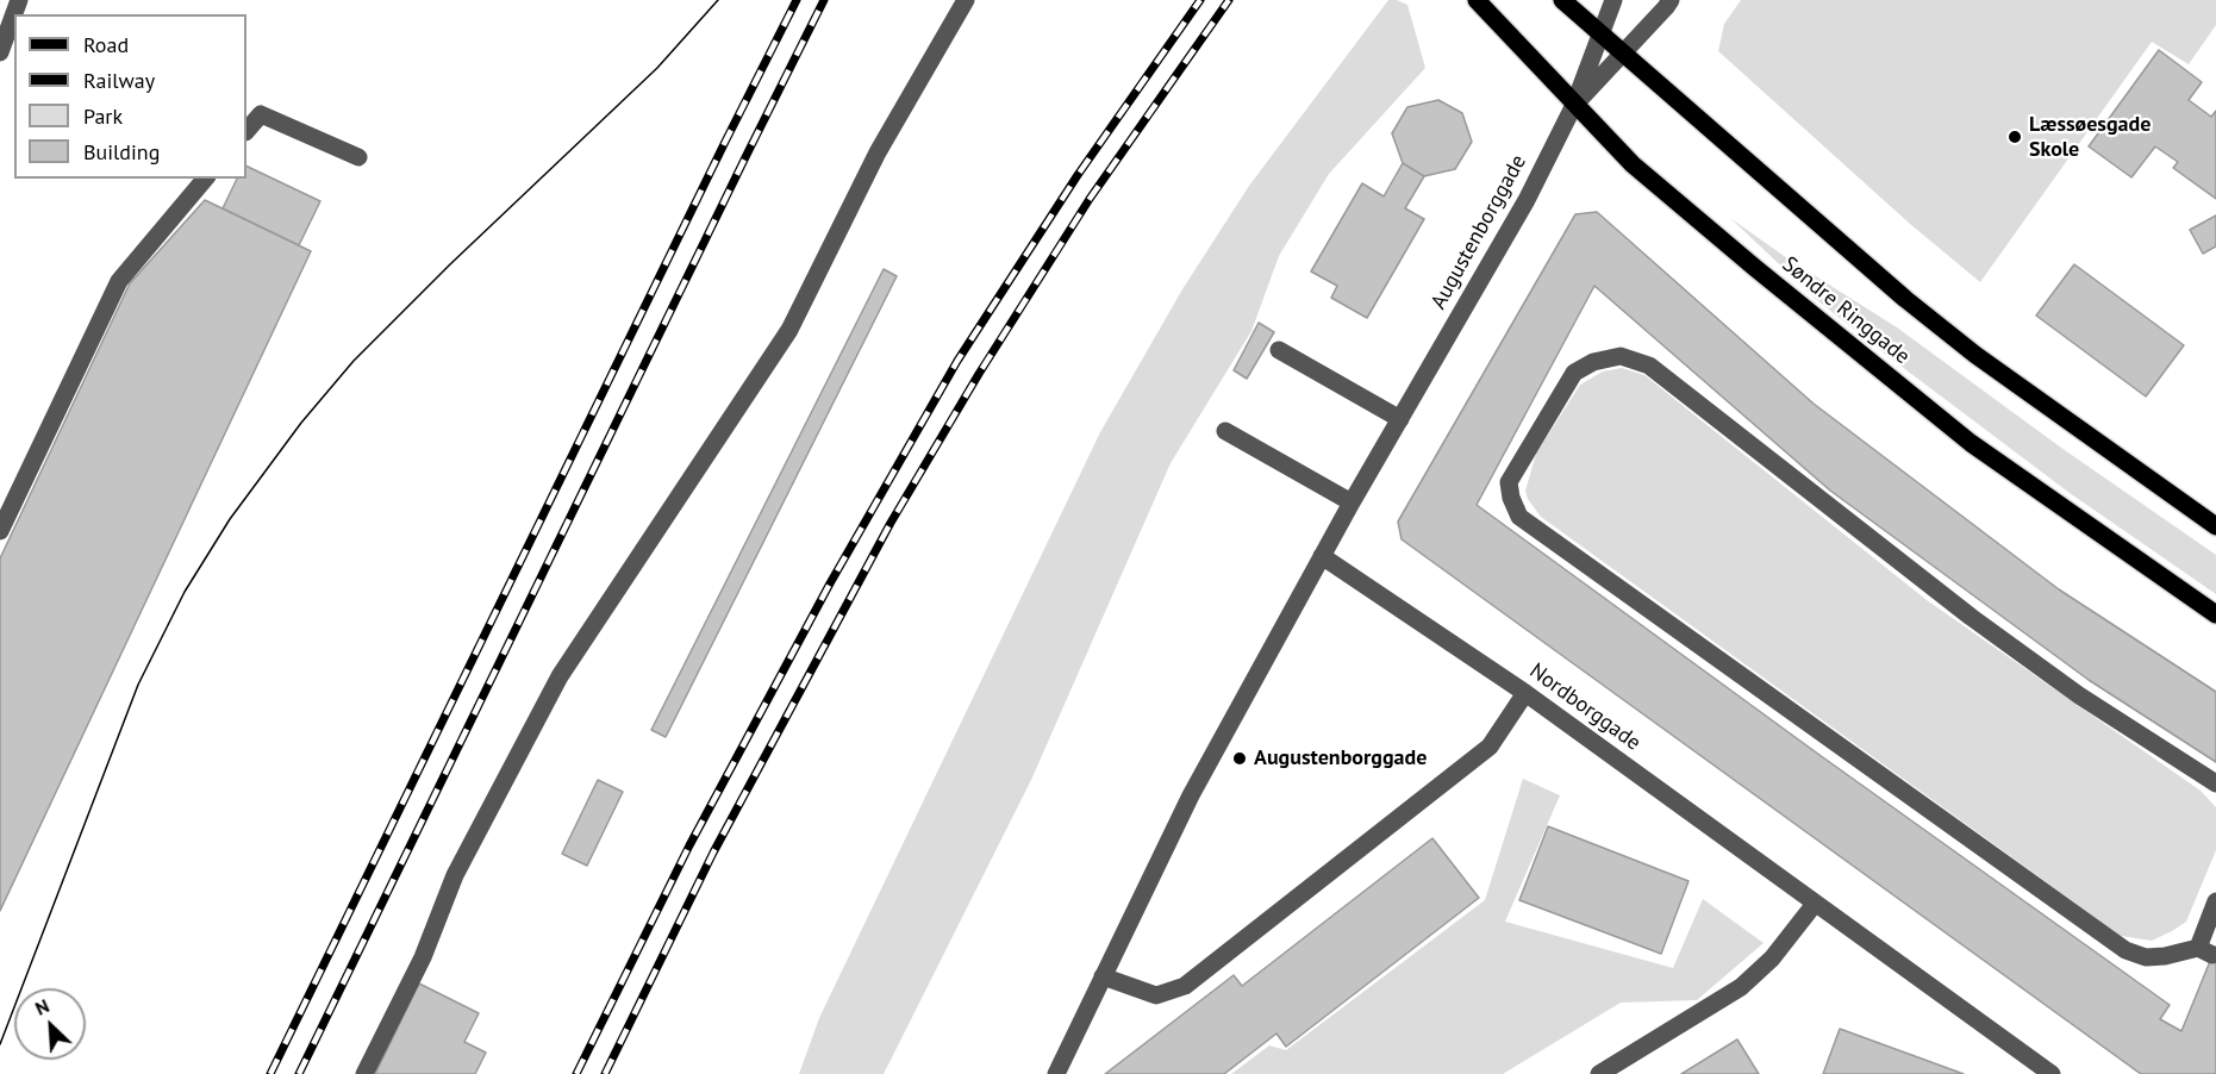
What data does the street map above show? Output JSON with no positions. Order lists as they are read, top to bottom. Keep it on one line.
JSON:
{"streets":{"main road":["Søndre Ringgade"],"street":["Augustenborggade","Nordborggade"]},"crossings":[["Augustenborggade","Søndre Ringgade"],["Augustenborggade","Nordborggade"]],"places":["Læssøesgade Skole","Augustenborggade"],"legend":["Road","Railway","Park","Building"],"north":"top left"}
